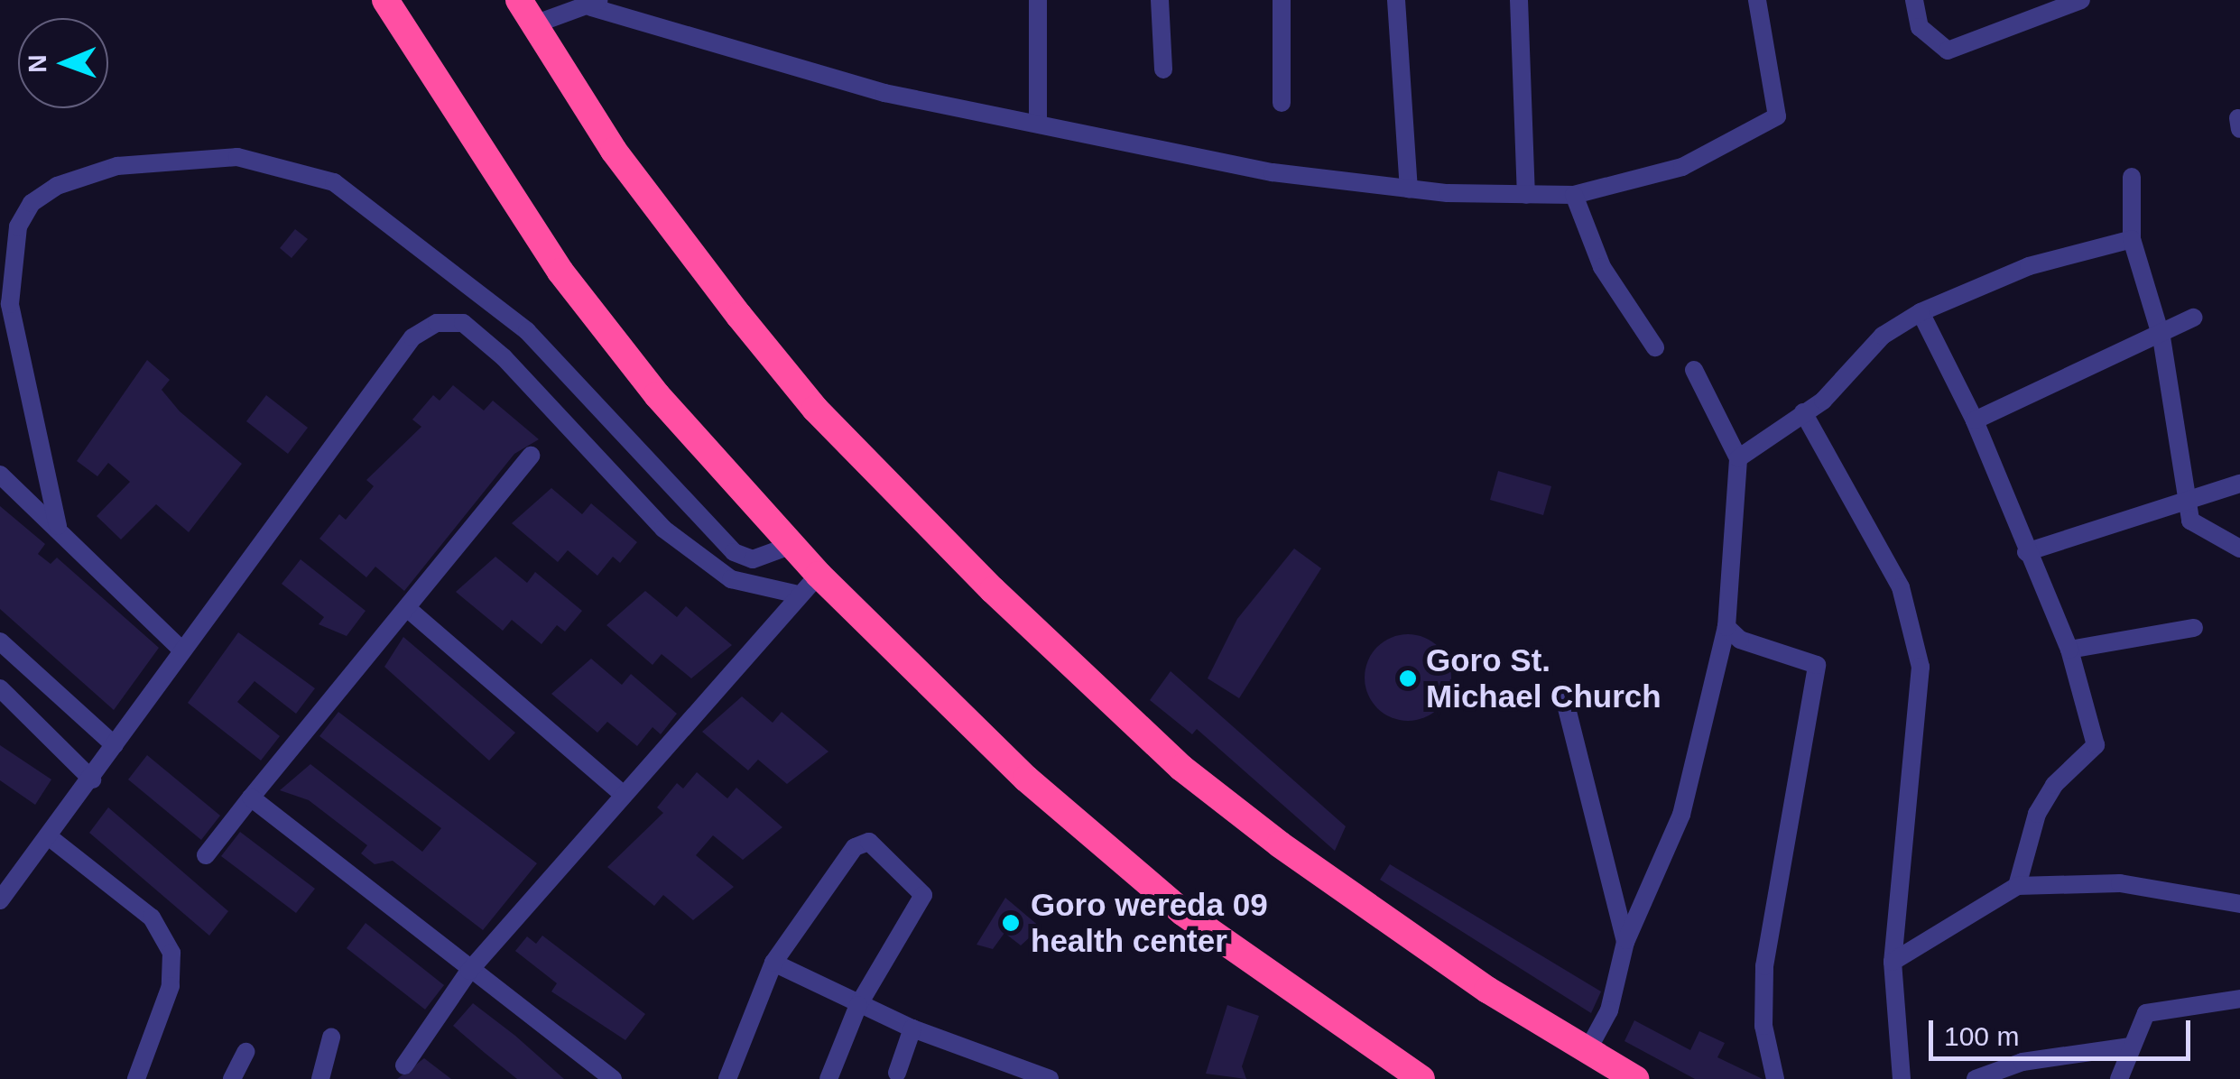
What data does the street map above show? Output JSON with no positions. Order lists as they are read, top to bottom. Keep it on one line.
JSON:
{"places":["Goro St. Michael Church","Goro wereda 09 health center"],"scale_bar":"100 m","north":"left"}
